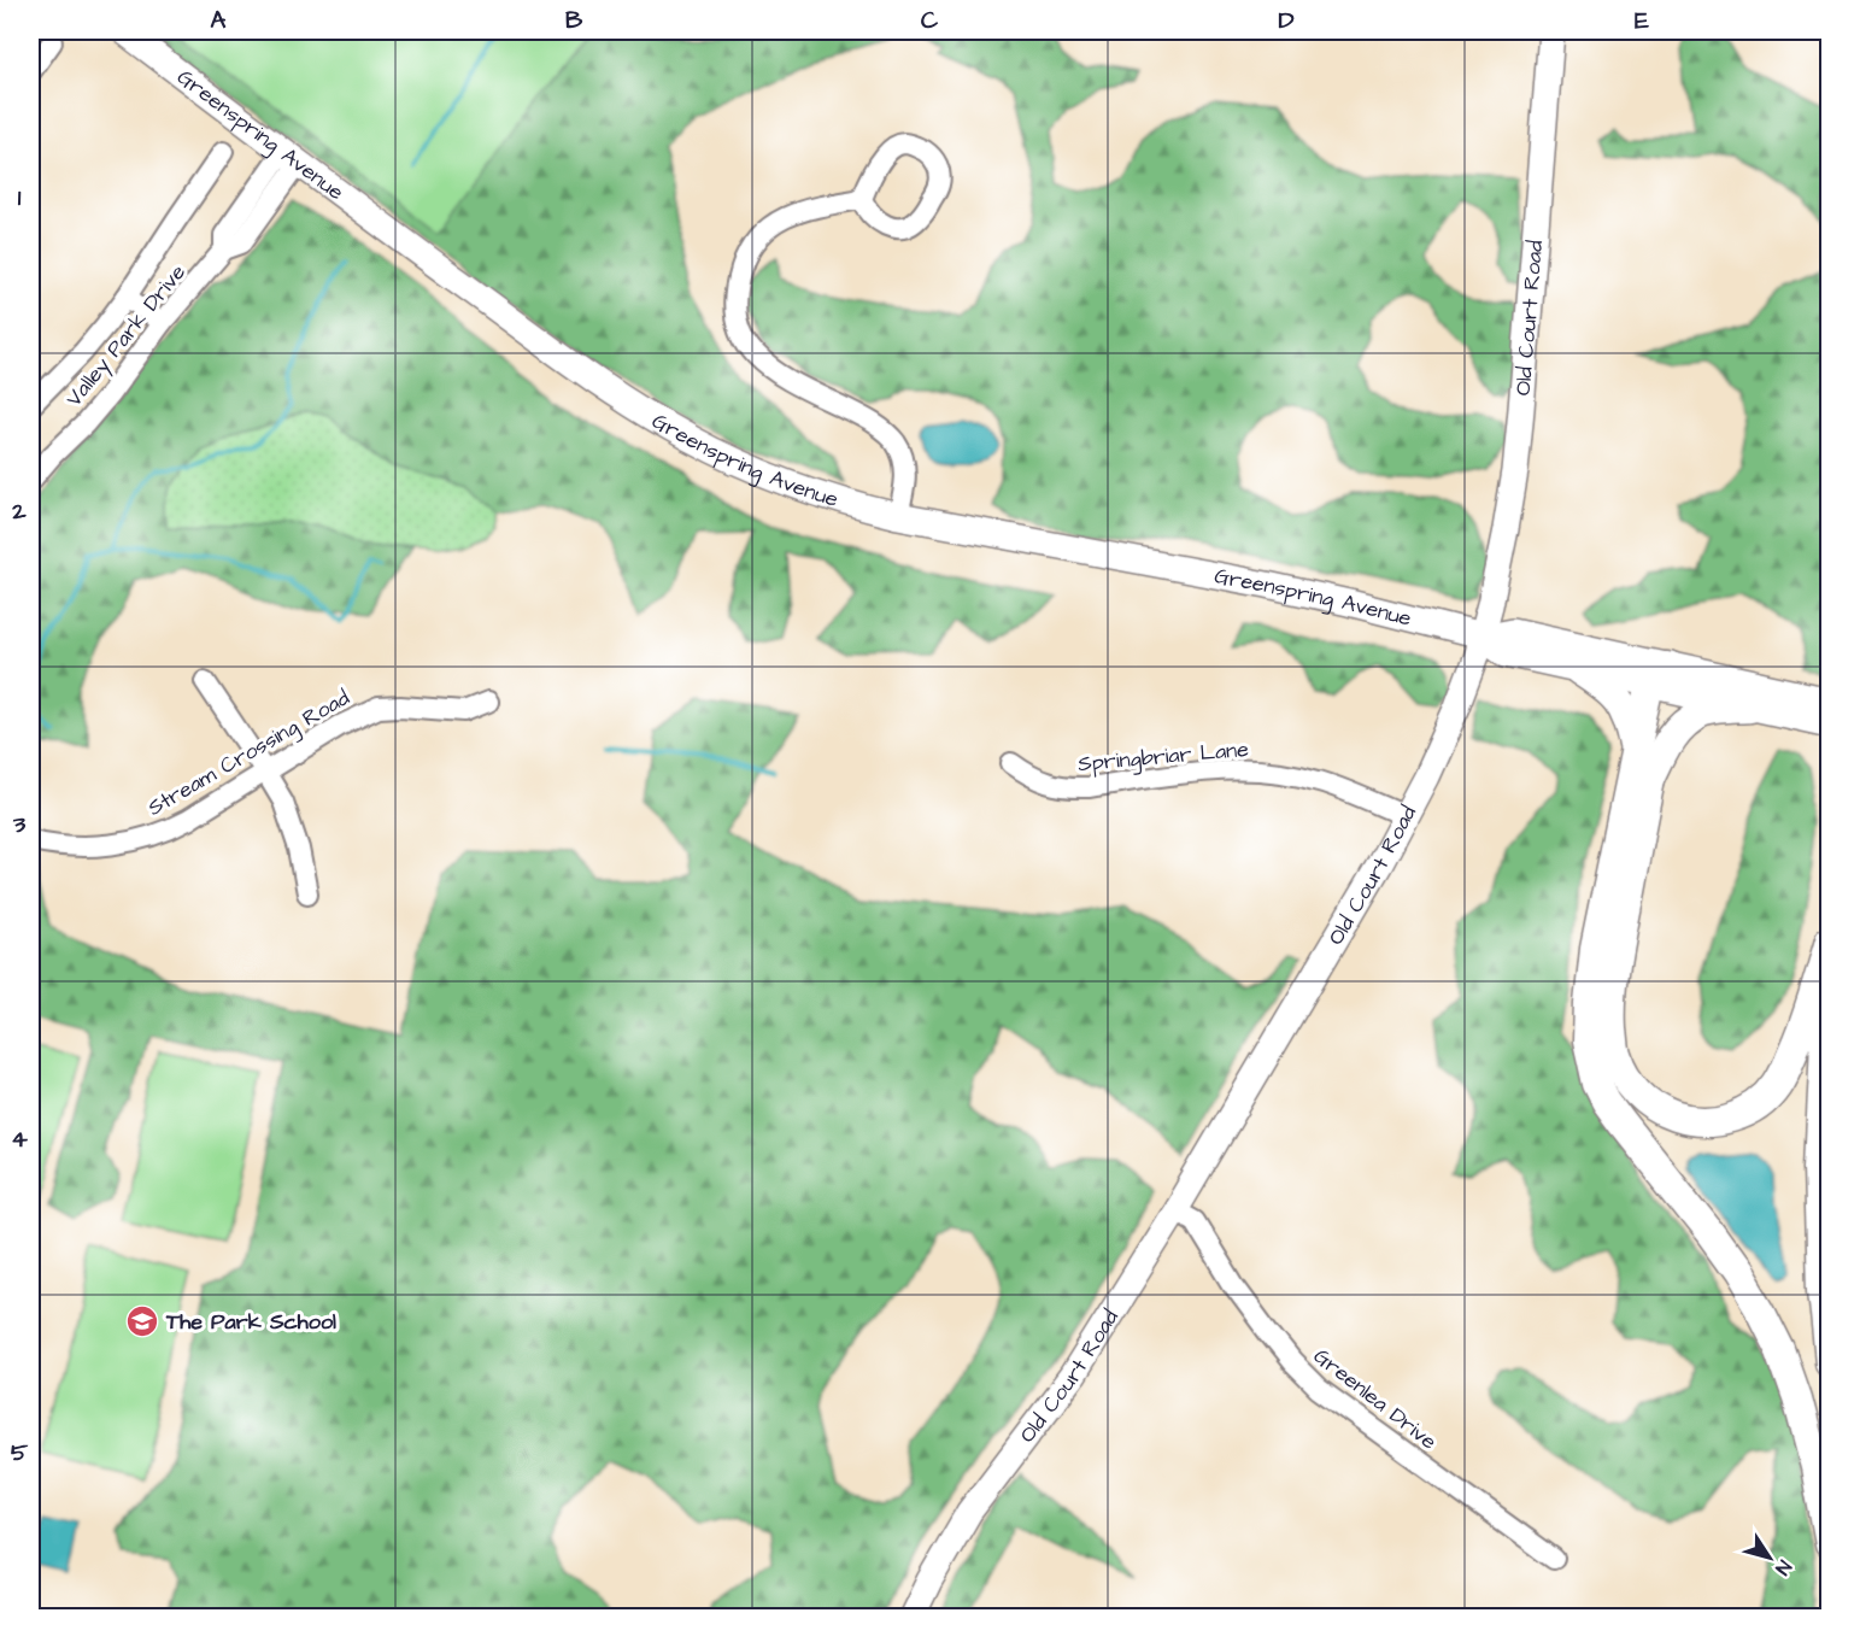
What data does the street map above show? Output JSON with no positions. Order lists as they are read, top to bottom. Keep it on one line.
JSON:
{"streets":{"main road":["Greenspring Avenue","Old Court Road"],"street":["Valley Park Drive","Stream Crossing Road","Springbriar Lane","Greenlea Drive"]},"crossings":[["Greenspring Avenue","Old Court Road"],["Greenspring Avenue","Valley Park Drive"],["Old Court Road","Springbriar Lane"],["Old Court Road","Greenlea Drive"]],"places":{"school or university":["The Park School"]},"north":"bottom right","grid":{"columns":["A","B","C","D","E"],"rows":["1","2","3","4","5"]}}
